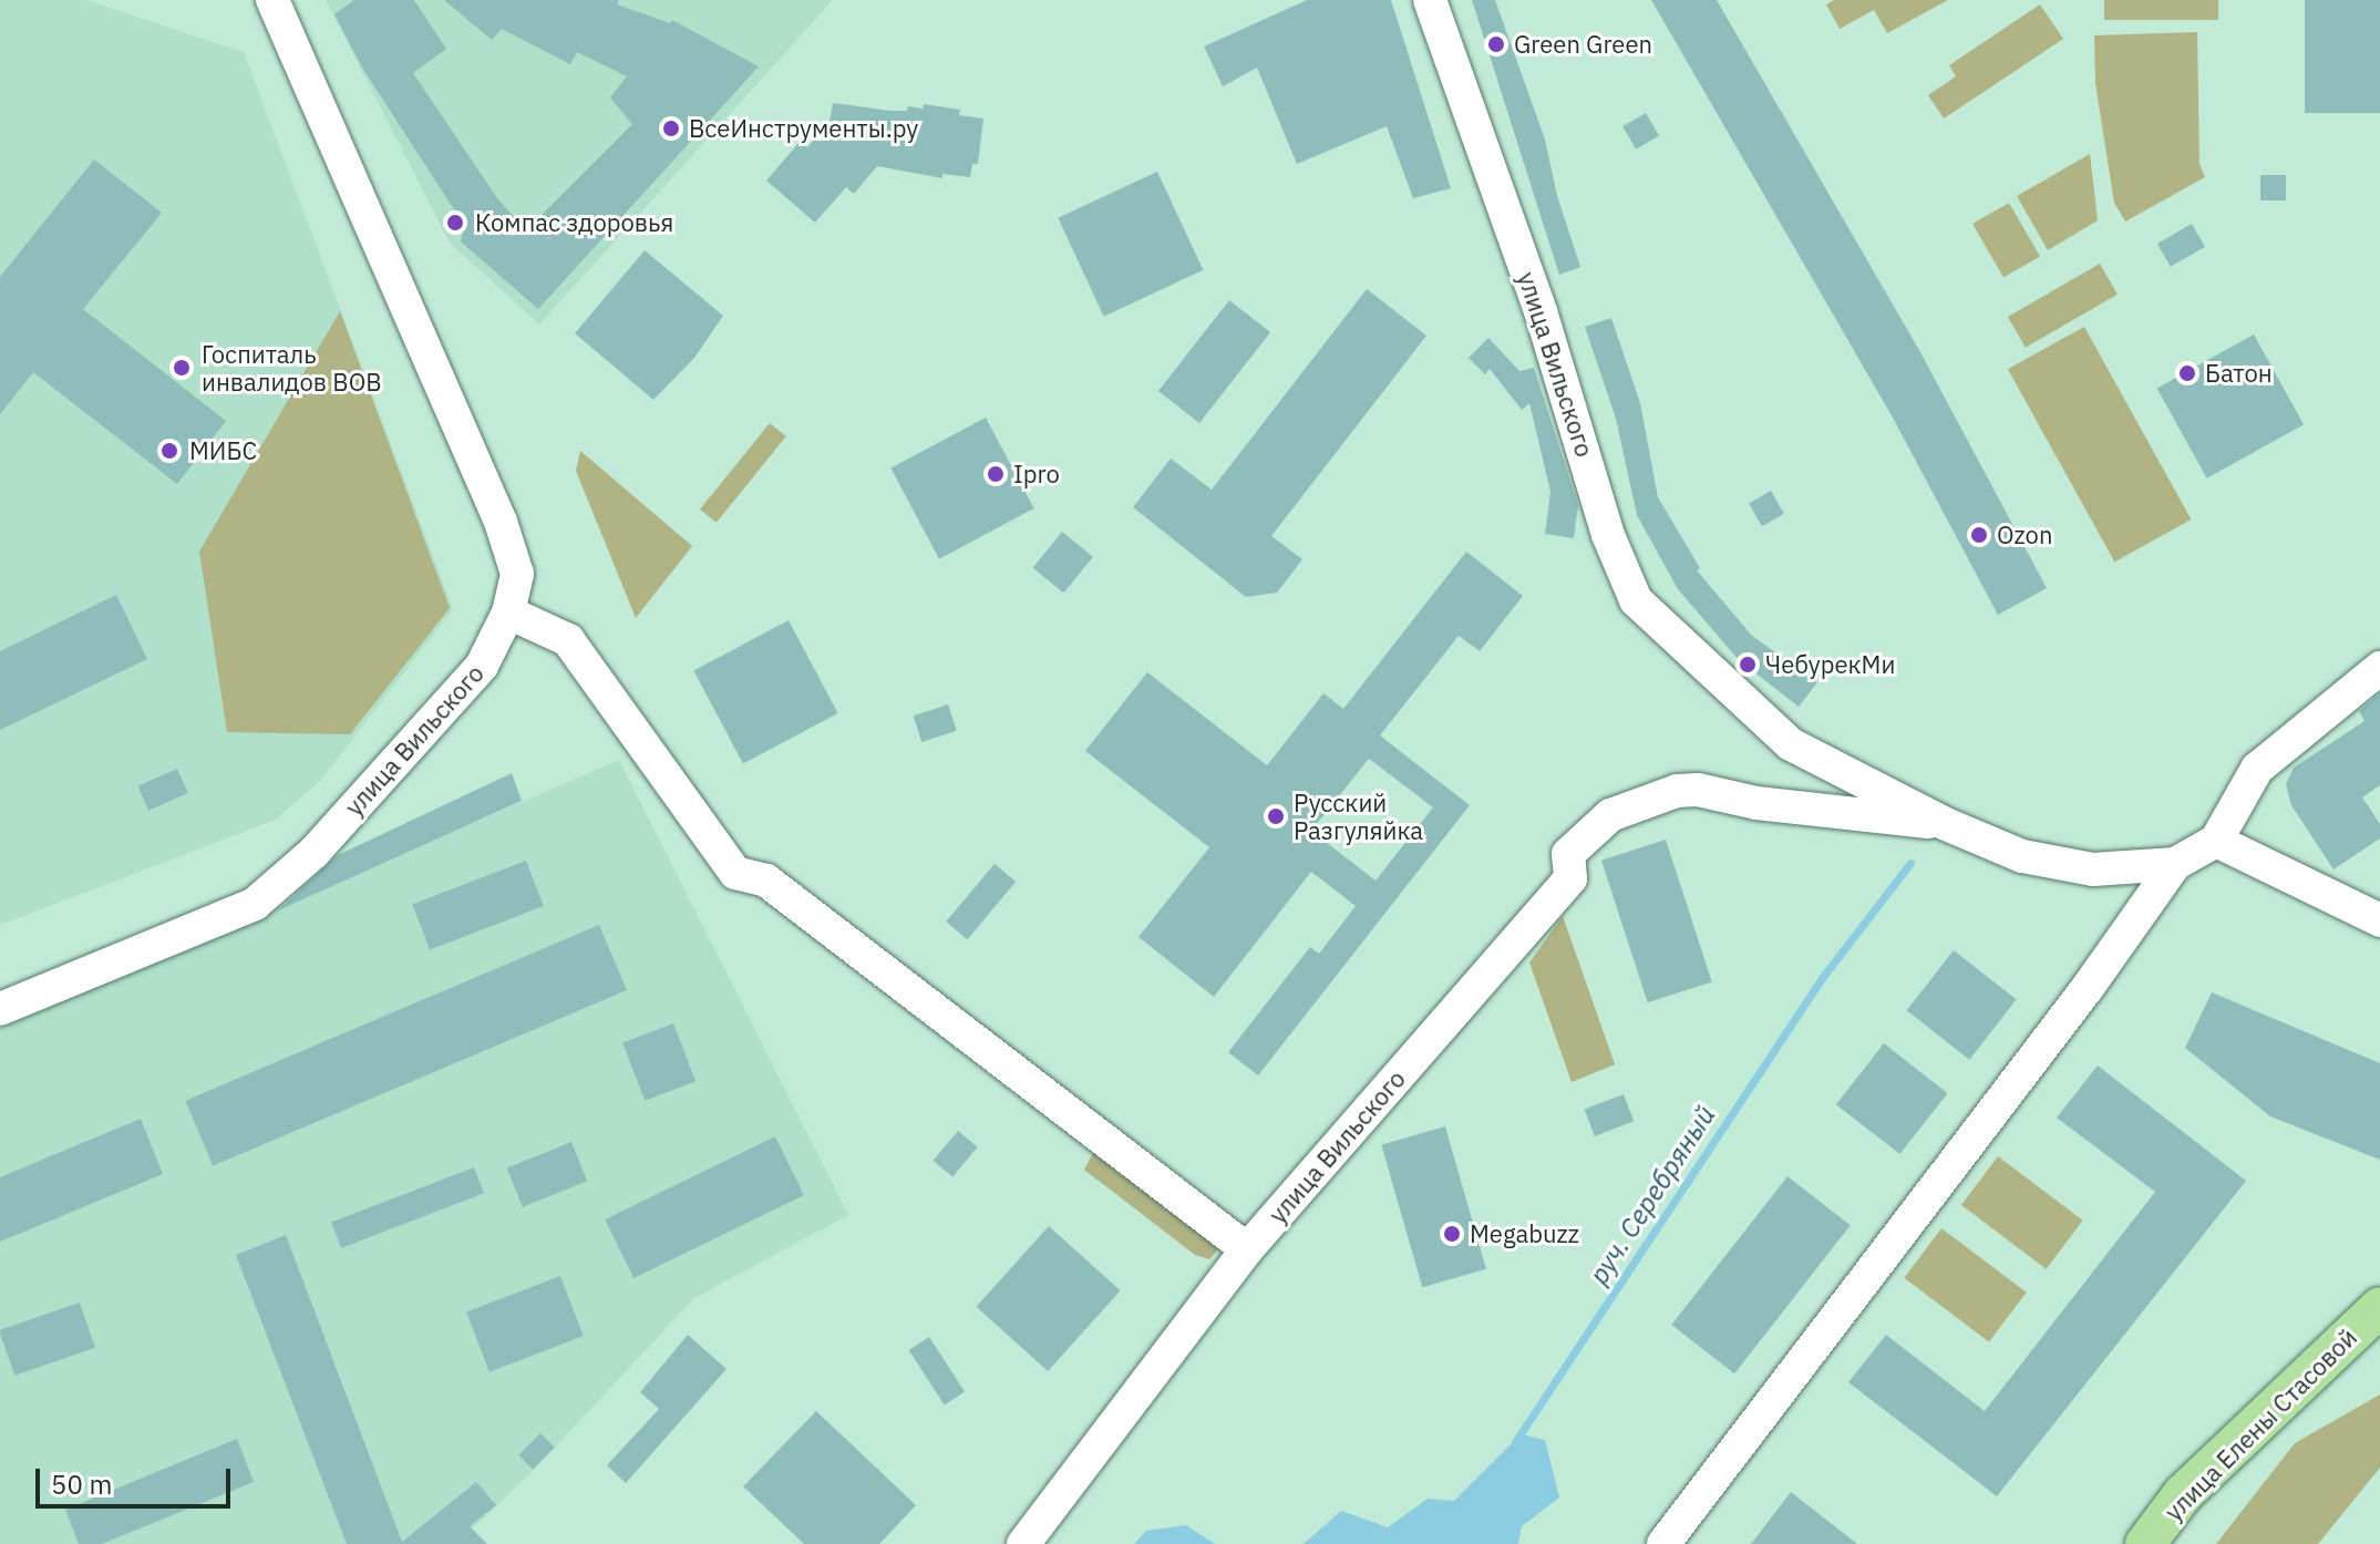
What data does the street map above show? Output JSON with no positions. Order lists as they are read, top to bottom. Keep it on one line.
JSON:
{"streets":{"main road":["улица Елены Стасовой"],"street":["улица Вильского"]},"water":["руч. Серебряный"],"places":["Green Green","ВсеИнструменты.ру","Компас здоровья","Госпиталь инвалидов ВОВ","Батон","МИБС","Ipro","Ozon","ЧебурекМи","Русский Разгуляйка","Megabuzz"],"scale_bar":"50 m"}
